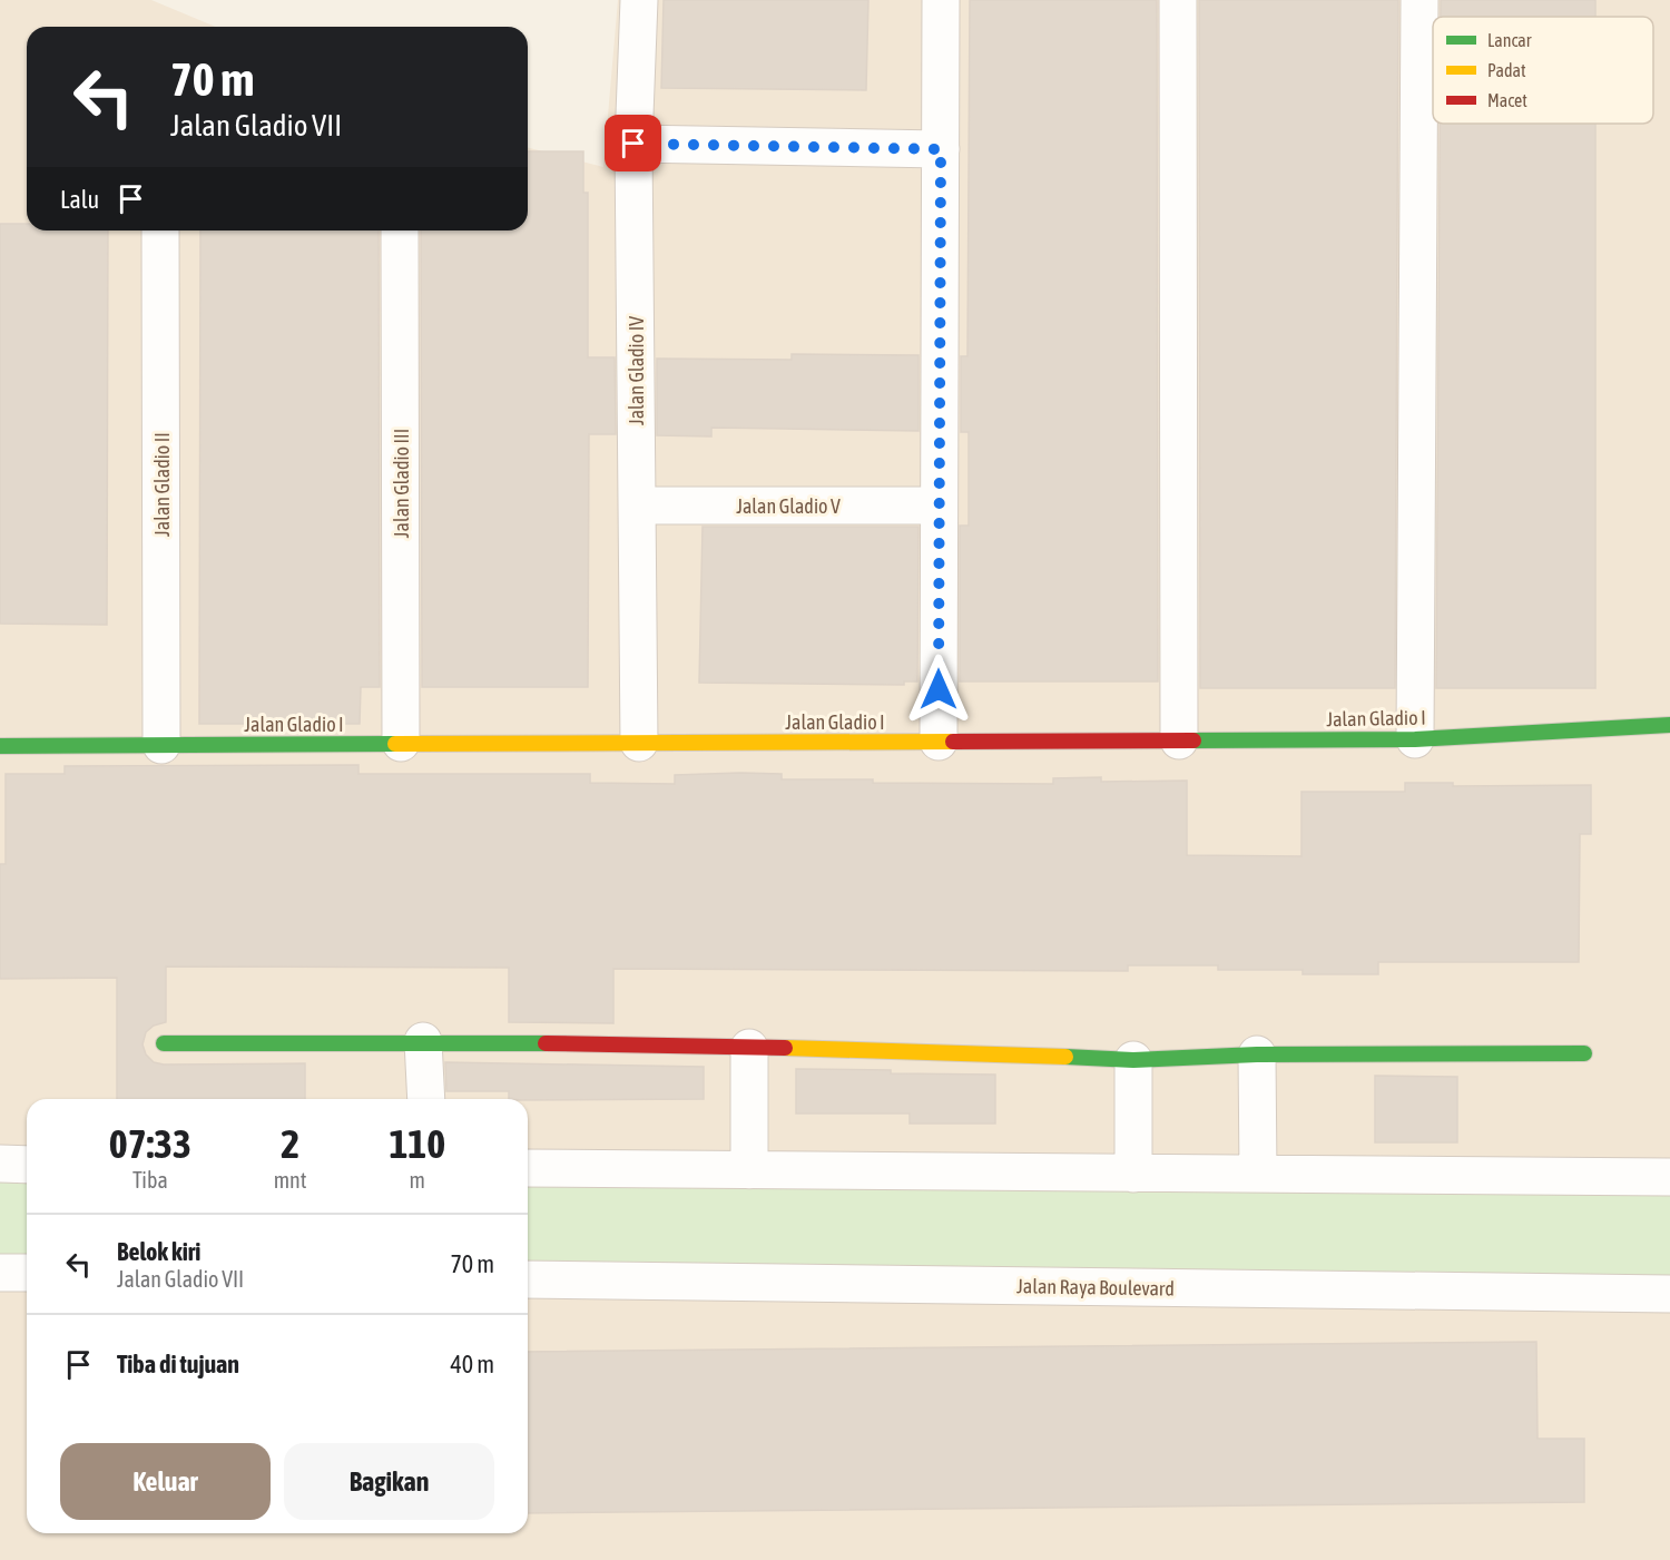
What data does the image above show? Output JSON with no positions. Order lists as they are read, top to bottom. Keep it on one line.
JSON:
{"streets":{"street":["Jalan Gladio IV","Jalan Gladio III","Jalan Gladio II","Jalan Gladio V","Jalan Gladio I","Jalan Raya Boulevard"]},"crossings":[["Jalan Gladio IV","Jalan Gladio V"],["Jalan Gladio IV","Jalan Gladio I"],["Jalan Gladio III","Jalan Gladio I"],["Jalan Gladio II","Jalan Gladio I"]],"legend":["Lancar","Padat","Macet"],"page":{"turn":["70 m","Jalan Gladio VII"],"then":"Lalu","eta":["07:33","Tiba","2","mnt","110","m"],"list":[{"name":"Belok kiri","note":"Jalan Gladio VII","value":"70 m"},{"name":"Tiba di tujuan","value":"40 m"}],"buttons":["Keluar","Bagikan"]}}
